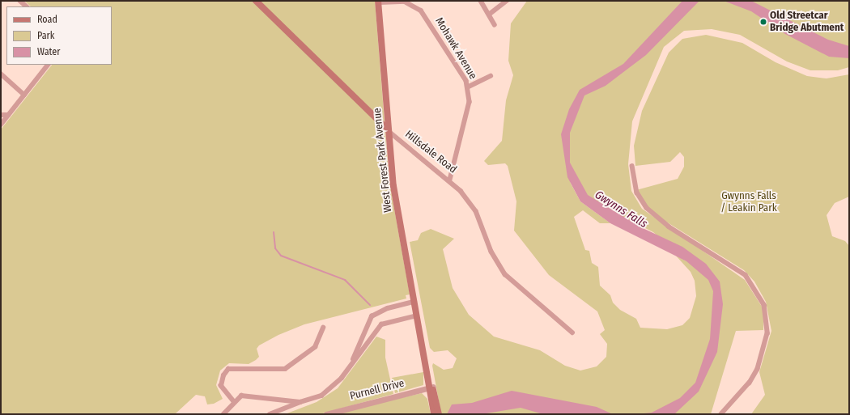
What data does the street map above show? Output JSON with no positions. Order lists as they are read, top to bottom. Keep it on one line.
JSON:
{"streets":{"main road":["Hillsdale Road","West Forest Park Avenue"],"street":["Mohawk Avenue","Purnell Drive"]},"crossings":[["Mohawk Avenue","Hillsdale Road"],["Mohawk Avenue","West Forest Park Avenue"],["Hillsdale Road","West Forest Park Avenue"],["West Forest Park Avenue","Purnell Drive"]],"water":["Gwynns Falls"],"parks":["Gwynns Falls / Leakin Park"],"places":["Old Streetcar Bridge Abutment"],"legend":["Road","Park","Water"]}
